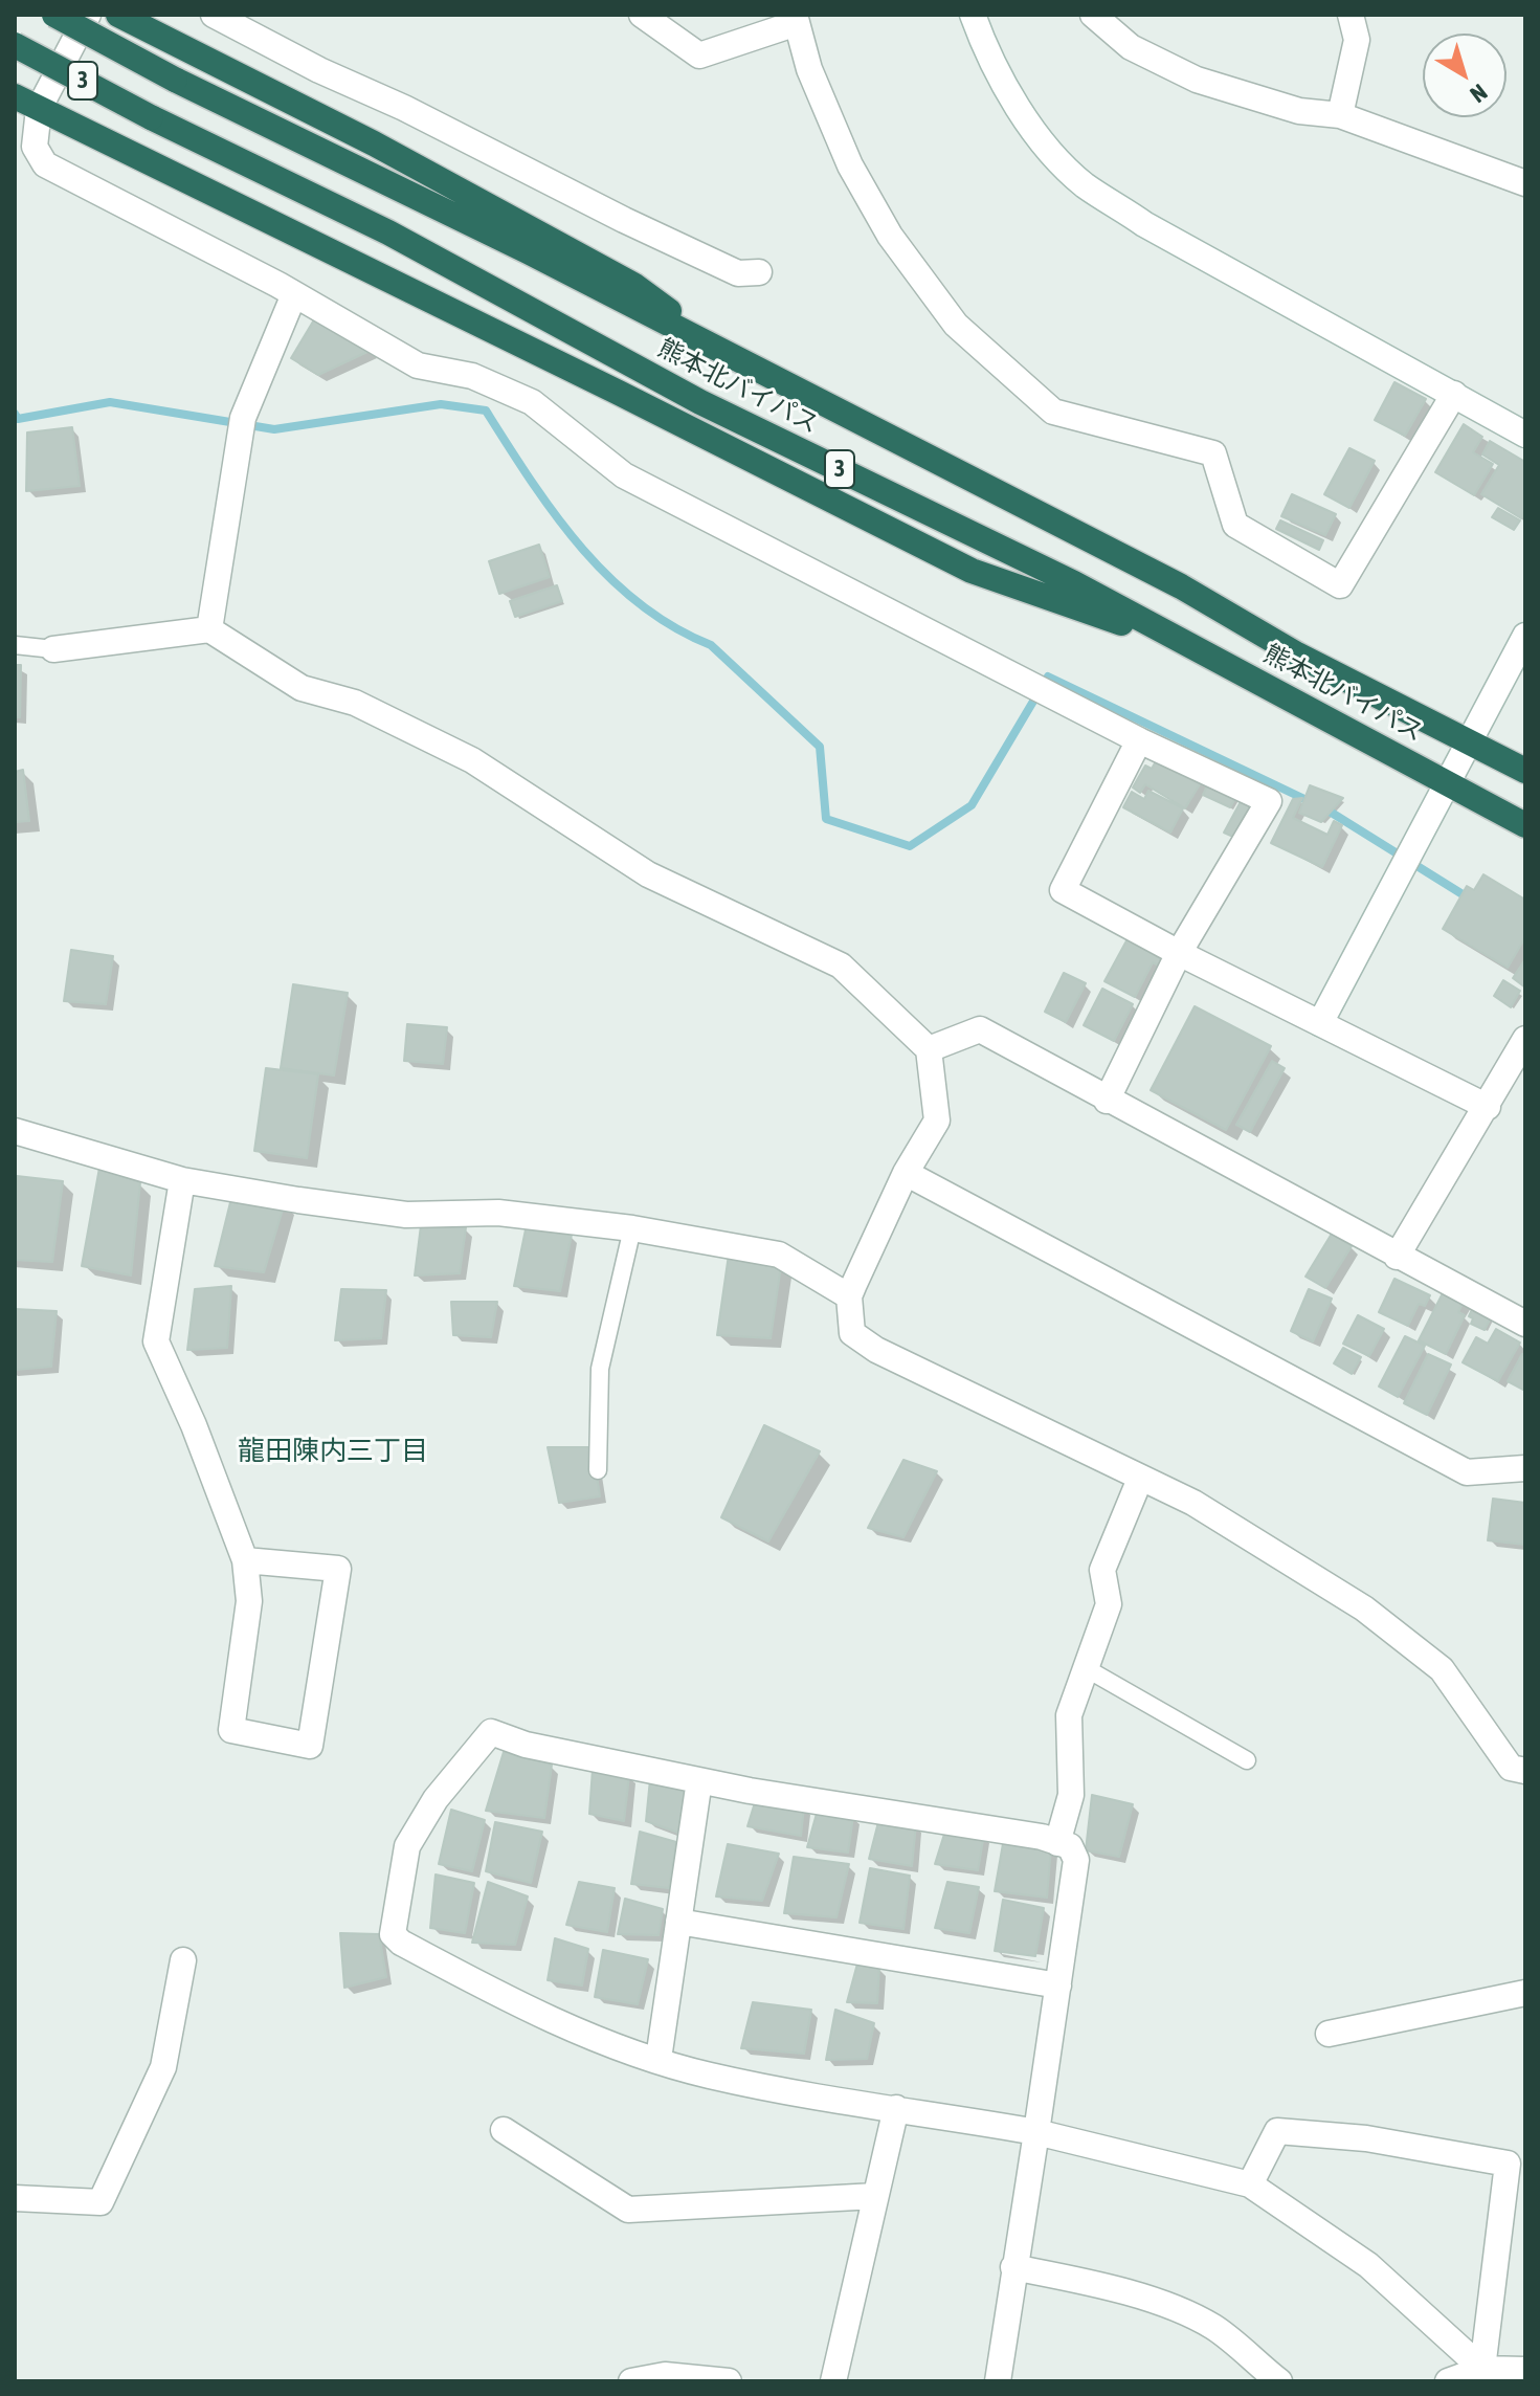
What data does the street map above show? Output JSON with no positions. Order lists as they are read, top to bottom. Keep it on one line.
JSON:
{"streets":{"highway":["3","熊本北バイパス"]},"districts":["龍田陳内三丁目"],"north":"bottom right"}
